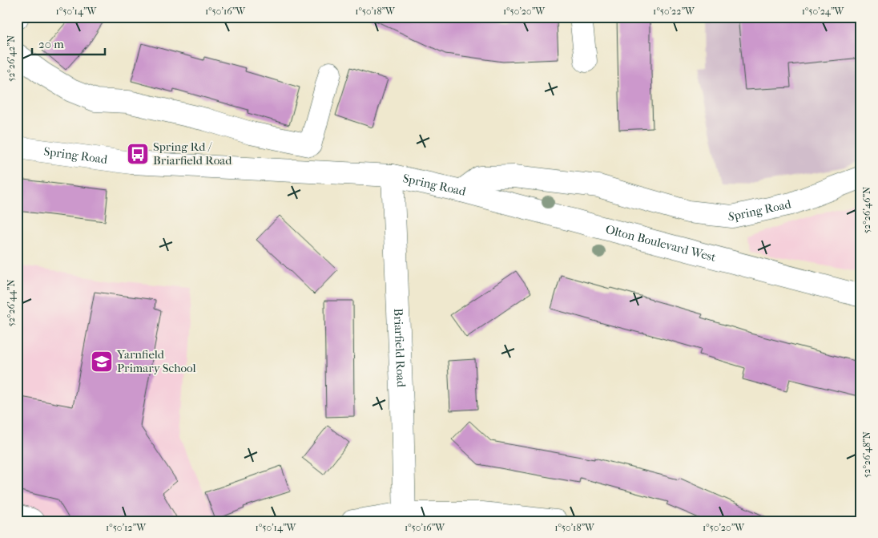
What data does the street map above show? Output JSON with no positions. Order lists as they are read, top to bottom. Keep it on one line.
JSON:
{"streets":{"street":["Spring Road","Olton Boulevard West","Briarfield Road"]},"crossings":[["Spring Road","Olton Boulevard West"],["Spring Road","Briarfield Road"]],"places":{"bus stop":["Spring Rd / Briarfield Road"],"school or university":["Yarnfield Primary School"]},"scale_bar":"20 m","coordinates":["1°50'14\"W","1°50'16\"W","1°50'18\"W","1°50'20\"W","1°50'22\"W","1°50'24\"W","52°26'42\"N","52°26'46\"N","52°26'44\"N","52°26'48\"N","1°50'12\"W"]}
